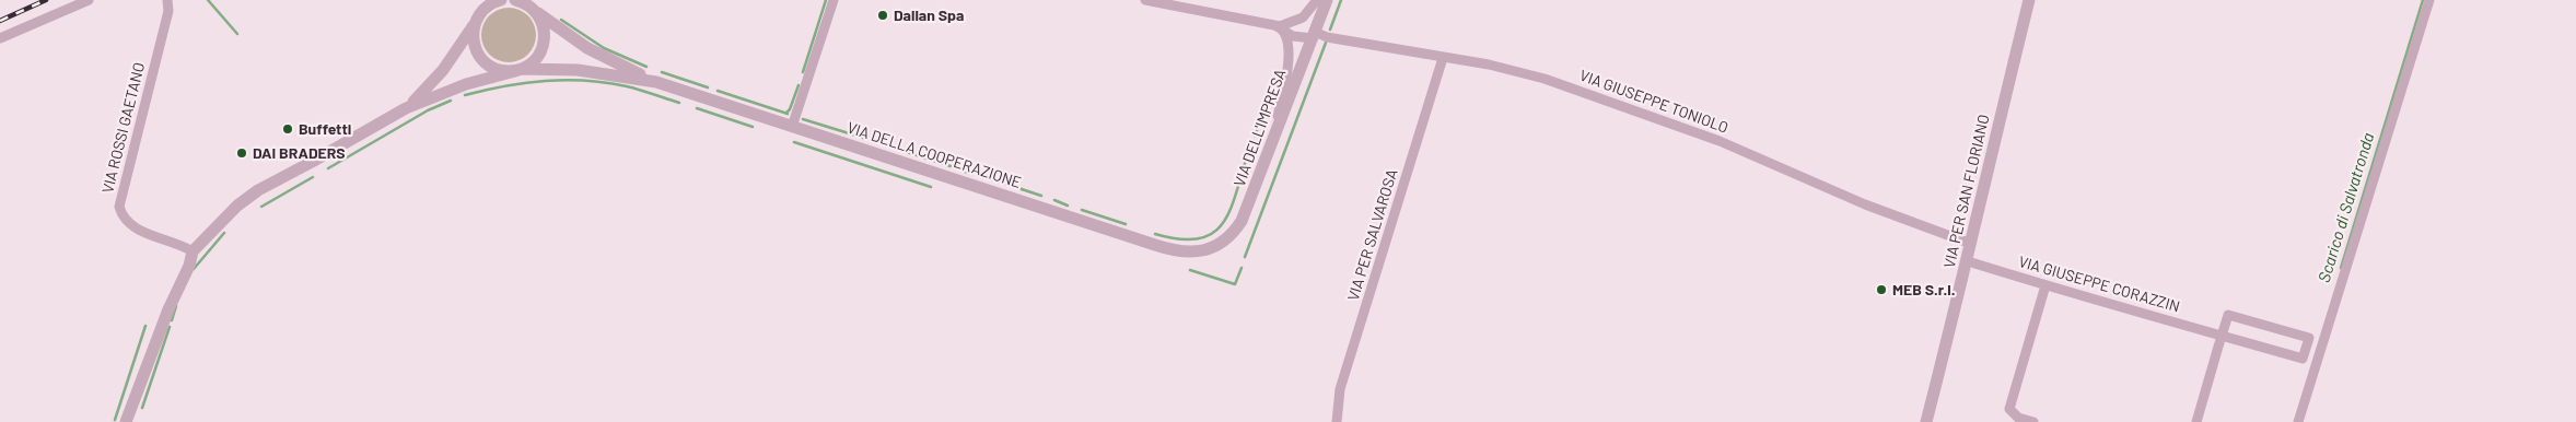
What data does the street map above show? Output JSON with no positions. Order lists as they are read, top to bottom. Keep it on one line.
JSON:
{"streets":{"street":["VIA GIUSEPPE TONIOLO","VIA ROSSI GAETANO","VIA DELL'IMPRESA","VIA DELLA COOPERAZIONE","VIA PER SAN FLORIANO","VIA PER SALVAROSA","VIA GIUSEPPE CORAZZIN"]},"crossings":[["VIA GIUSEPPE TONIOLO","VIA DELL'IMPRESA"],["VIA GIUSEPPE TONIOLO","VIA PER SAN FLORIANO"],["VIA GIUSEPPE TONIOLO","VIA PER SALVAROSA"],["VIA ROSSI GAETANO","VIA DELLA COOPERAZIONE"],["VIA DELL'IMPRESA","VIA DELLA COOPERAZIONE"],["VIA PER SAN FLORIANO","VIA GIUSEPPE CORAZZIN"]],"water":["Scarico di Salvatronda"],"places":["Dallan Spa","Buffetti","DAI BRADERS","MEB S.r.l."]}
